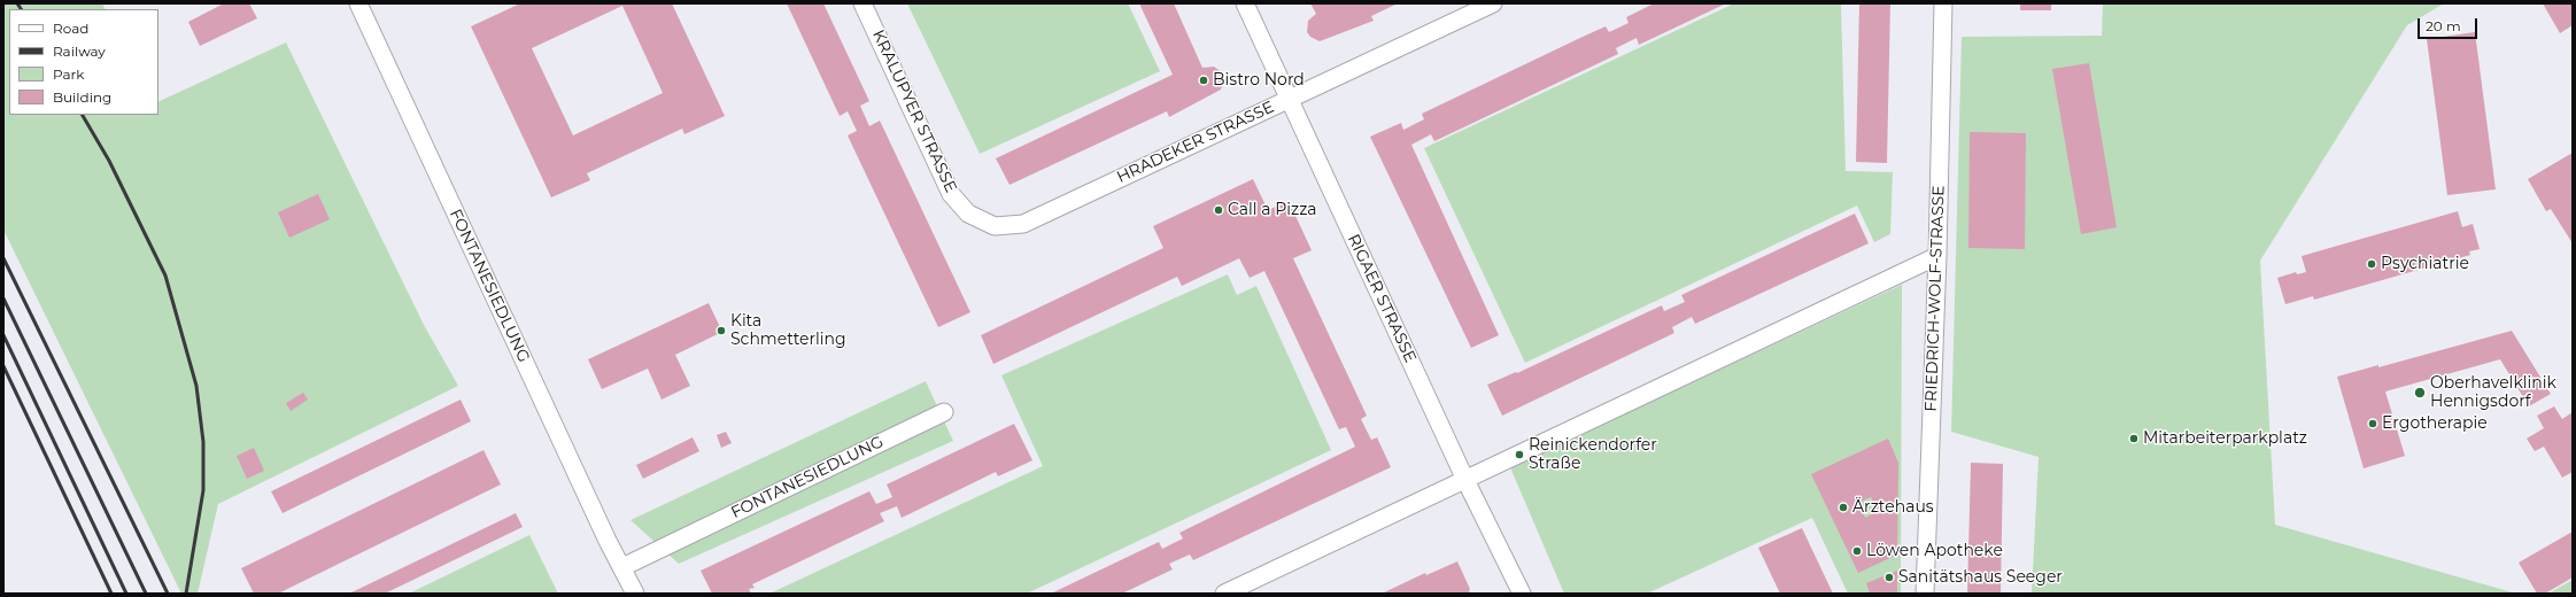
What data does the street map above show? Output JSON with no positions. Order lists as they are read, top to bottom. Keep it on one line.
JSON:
{"streets":{"street":["KRALUPYER STRASSE","HRADEKER STRASSE","FONTANESIEDLUNG","RIGAER STRASSE","FRIEDRICH-WOLF-STRASSE"]},"crossings":[["KRALUPYER STRASSE","HRADEKER STRASSE"],["HRADEKER STRASSE","RIGAER STRASSE"]],"places":["Bistro Nord","Call a Pizza","Psychiatrie","Kita Schmetterling","Oberhavelklinik Hennigsdorf","Ergotherapie","Mitarbeiterparkplatz","Reinickendorfer Straße","Ärztehaus","Löwen Apotheke","Sanitätshaus Seeger"],"legend":["Road","Railway","Park","Building"],"scale_bar":"20 m"}
